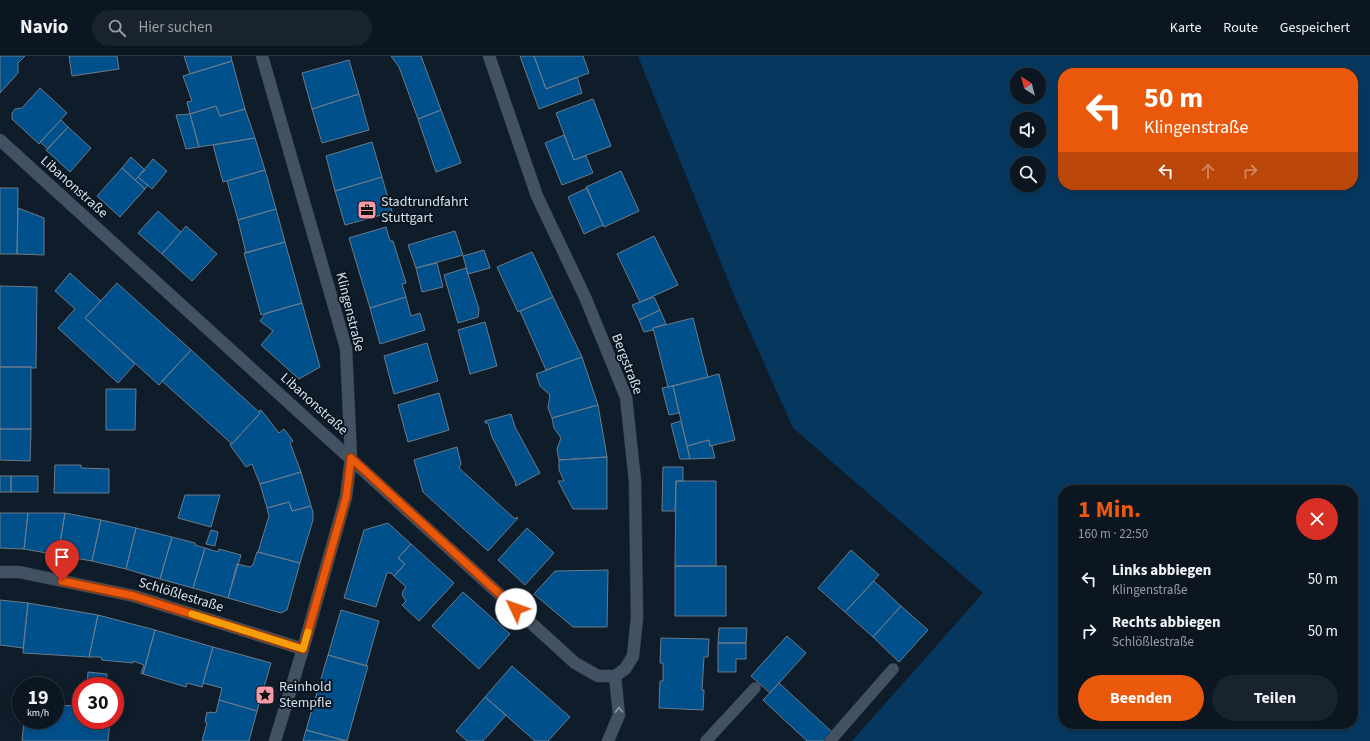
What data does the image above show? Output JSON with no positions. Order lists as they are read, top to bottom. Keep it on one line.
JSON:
{"streets":{"street":["Libanonstraße","Klingenstraße","Bergstraße","Schlößlestraße"]},"crossings":[["Libanonstraße","Klingenstraße"],["Libanonstraße","Bergstraße"],["Klingenstraße","Schlößlestraße"]],"places":{"office":["Stadtrundfahrt Stuttgart"],"place":["Reinhold Stempfle"]},"north":"top left","page":{"header":"Navio","search":"Hier suchen","nav":["Karte","Route","Gespeichert"],"turn":["50 m","Klingenstraße"],"heading":["1 Min.","160 m · 22:50"],"list":[{"name":"Links abbiegen","note":"Klingenstraße","value":"50 m"},{"name":"Rechts abbiegen","note":"Schlößlestraße","value":"50 m"}],"buttons":["Beenden","Teilen"],"speed":"19 km/h","limit":"30"}}
